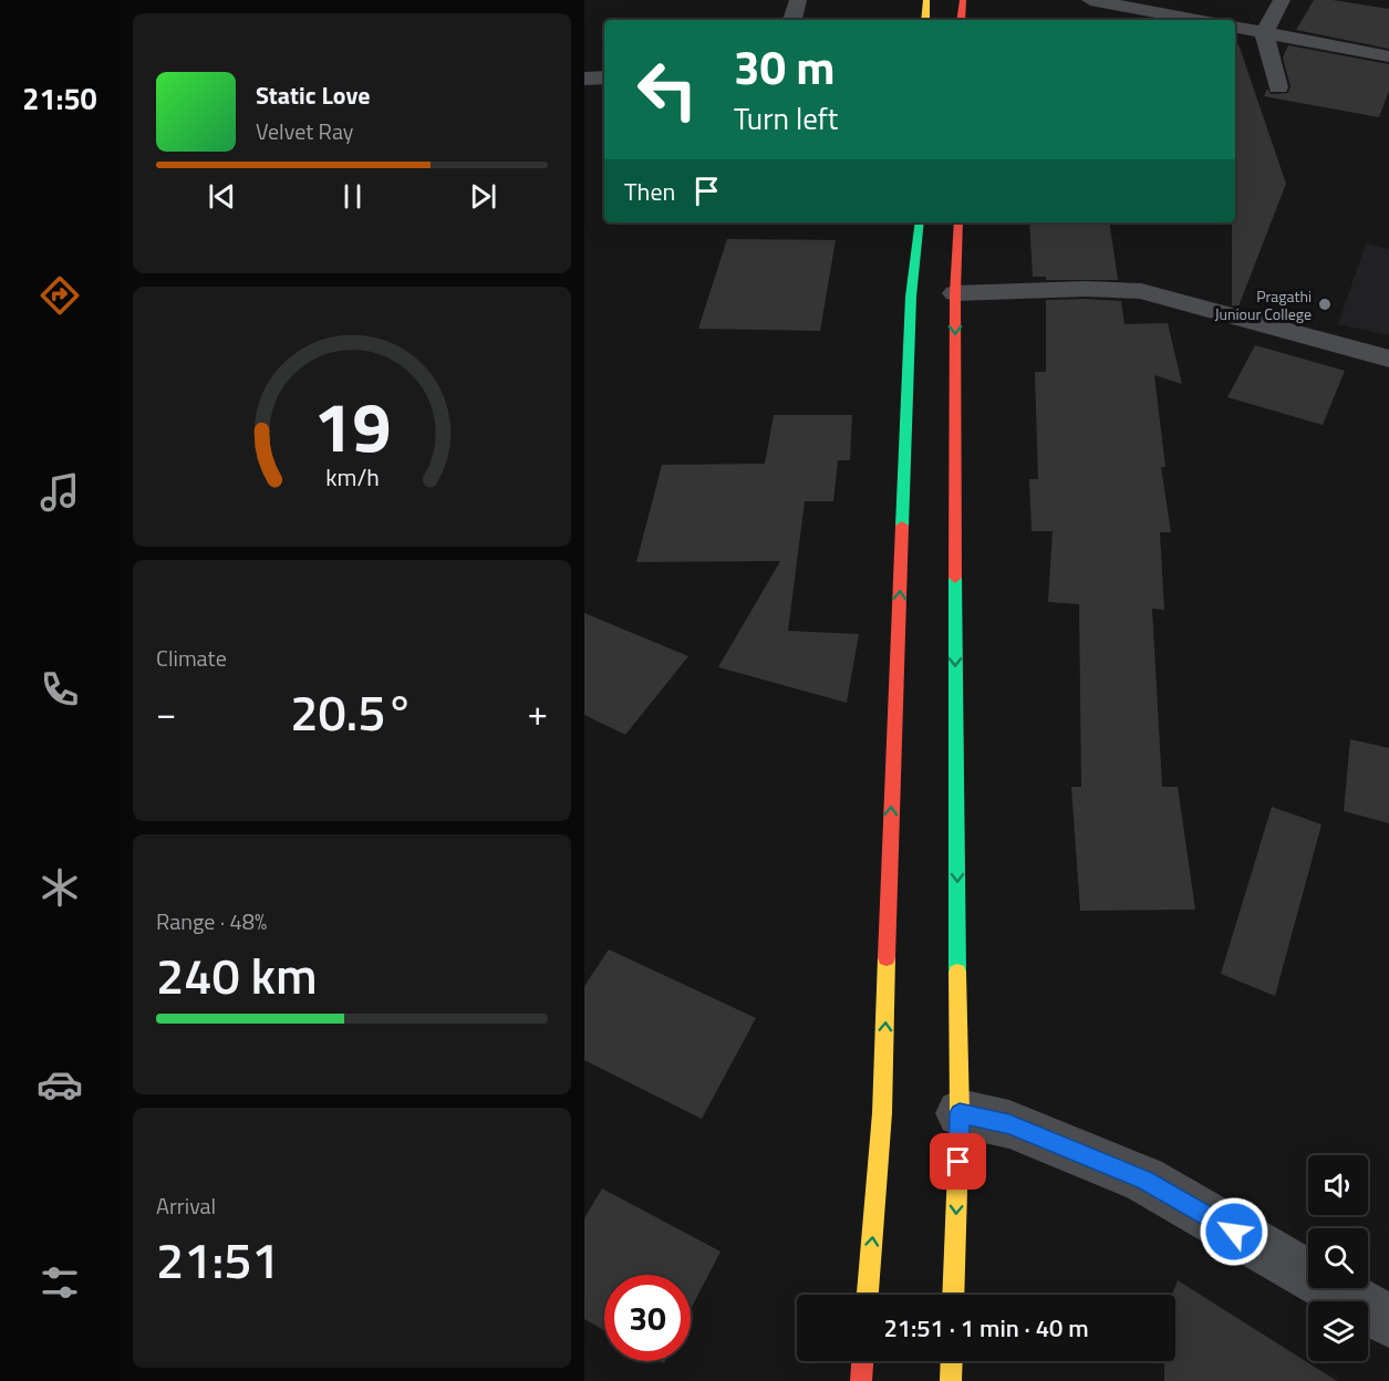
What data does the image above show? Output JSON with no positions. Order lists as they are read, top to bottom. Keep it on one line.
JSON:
{"places":["Pragathi Juniour College"],"page":{"tabs":"21:50","turn":["30 m","Turn left"],"song":["Static Love","Velvet Ray"],"then":"Then","tile":["Climate",["Range · 48%","240 km"],["Arrival","21:51"]],"heat":["−","20.5°","+"],"limit":"30","trip":"21:51 · 1 min · 40 m","gauge":["19","km/h"]}}
